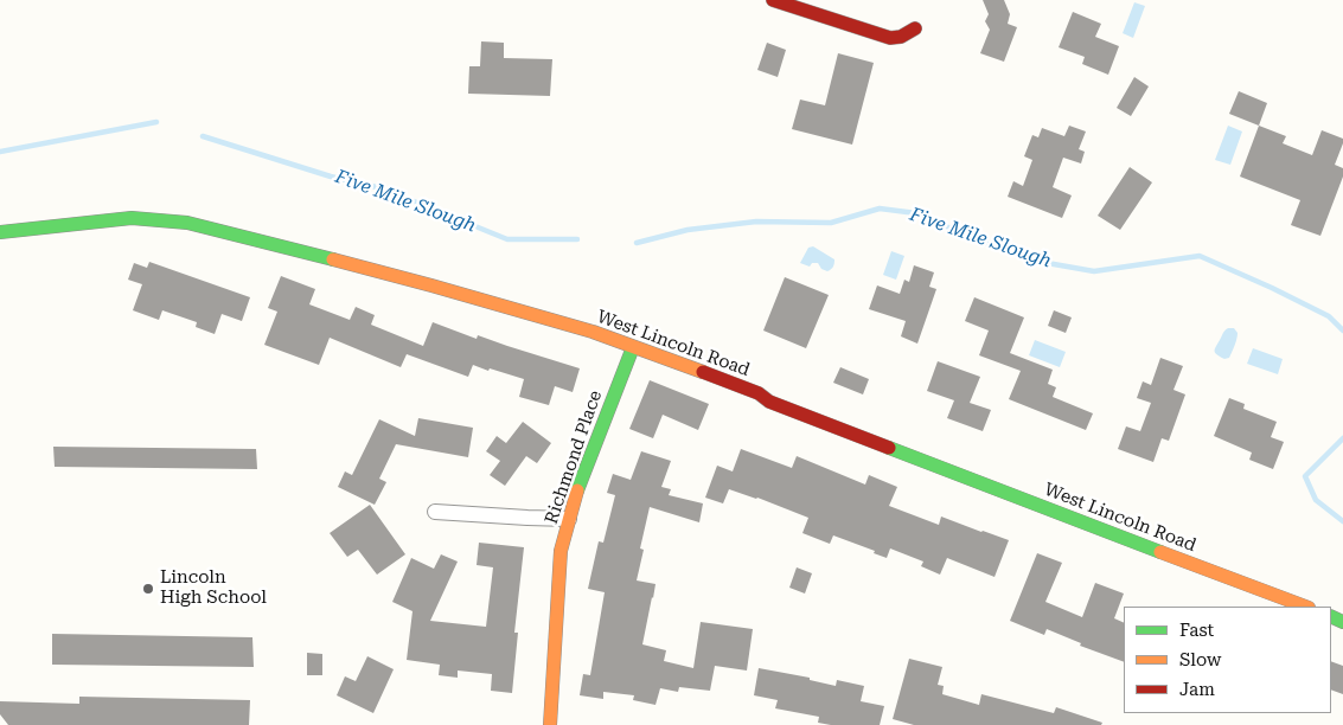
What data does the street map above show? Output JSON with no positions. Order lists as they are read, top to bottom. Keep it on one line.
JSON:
{"streets":{"street":["West Lincoln Road","Richmond Place"]},"crossings":[["West Lincoln Road","Richmond Place"]],"water":["Five Mile Slough"],"places":["Lincoln High School"],"legend":["Fast","Slow","Jam"]}
